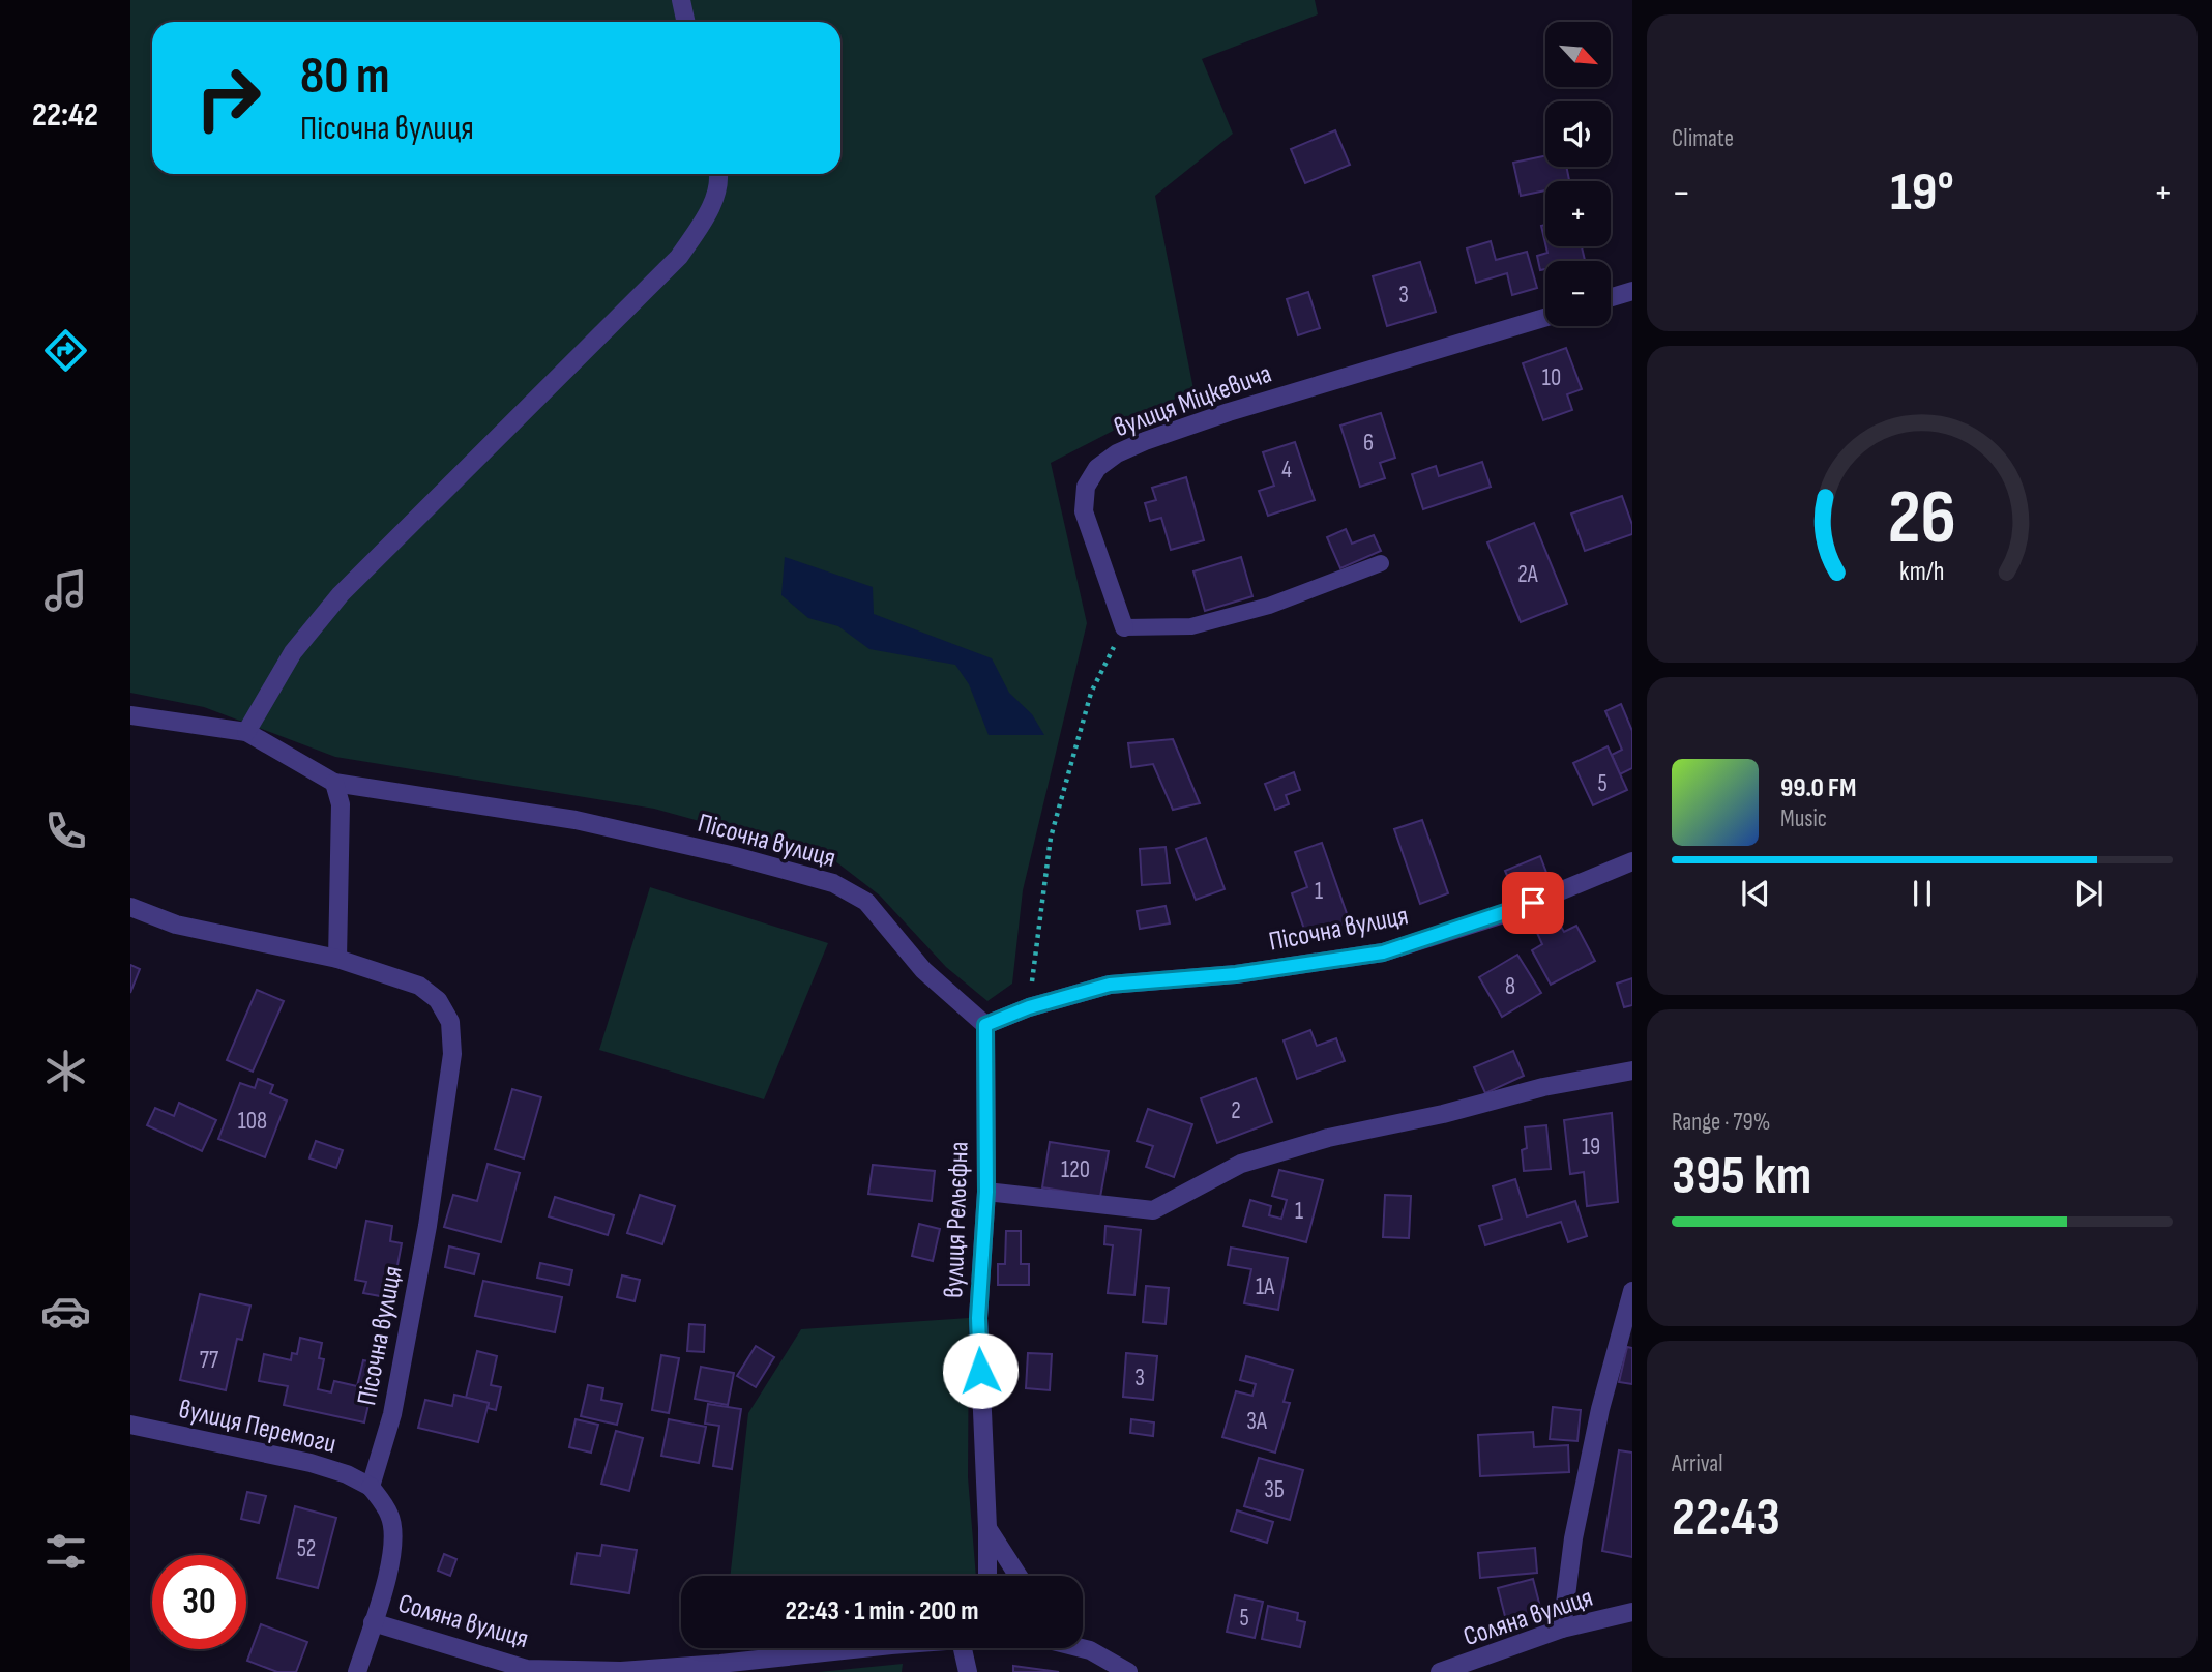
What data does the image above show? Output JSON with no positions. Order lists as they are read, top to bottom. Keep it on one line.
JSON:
{"streets":{"street":["вулиця Міцкевича","Пісочна вулиця","вулиця Рельєфна","вулиця Перемоги","Соляна вулиця"]},"crossings":[["Пісочна вулиця","вулиця Рельєфна"],["Пісочна вулиця","вулиця Перемоги"]],"house_numbers":["3","10","6","4","2А","5","1","8","2","108","19","120","1","1А","77","3","3А","3Б","52","5"],"north":"bottom right","page":{"tabs":"22:42","tile":["Climate",["Range · 79%","395 km"],["Arrival","22:43"]],"map_buttons":["+","−"],"turn":["80 m","Пісочна вулиця"],"heat":["−","19°","+"],"song":["99.0 FM","Music"],"limit":"30","trip":"22:43 · 1 min · 200 m","gauge":["26","km/h"]}}
